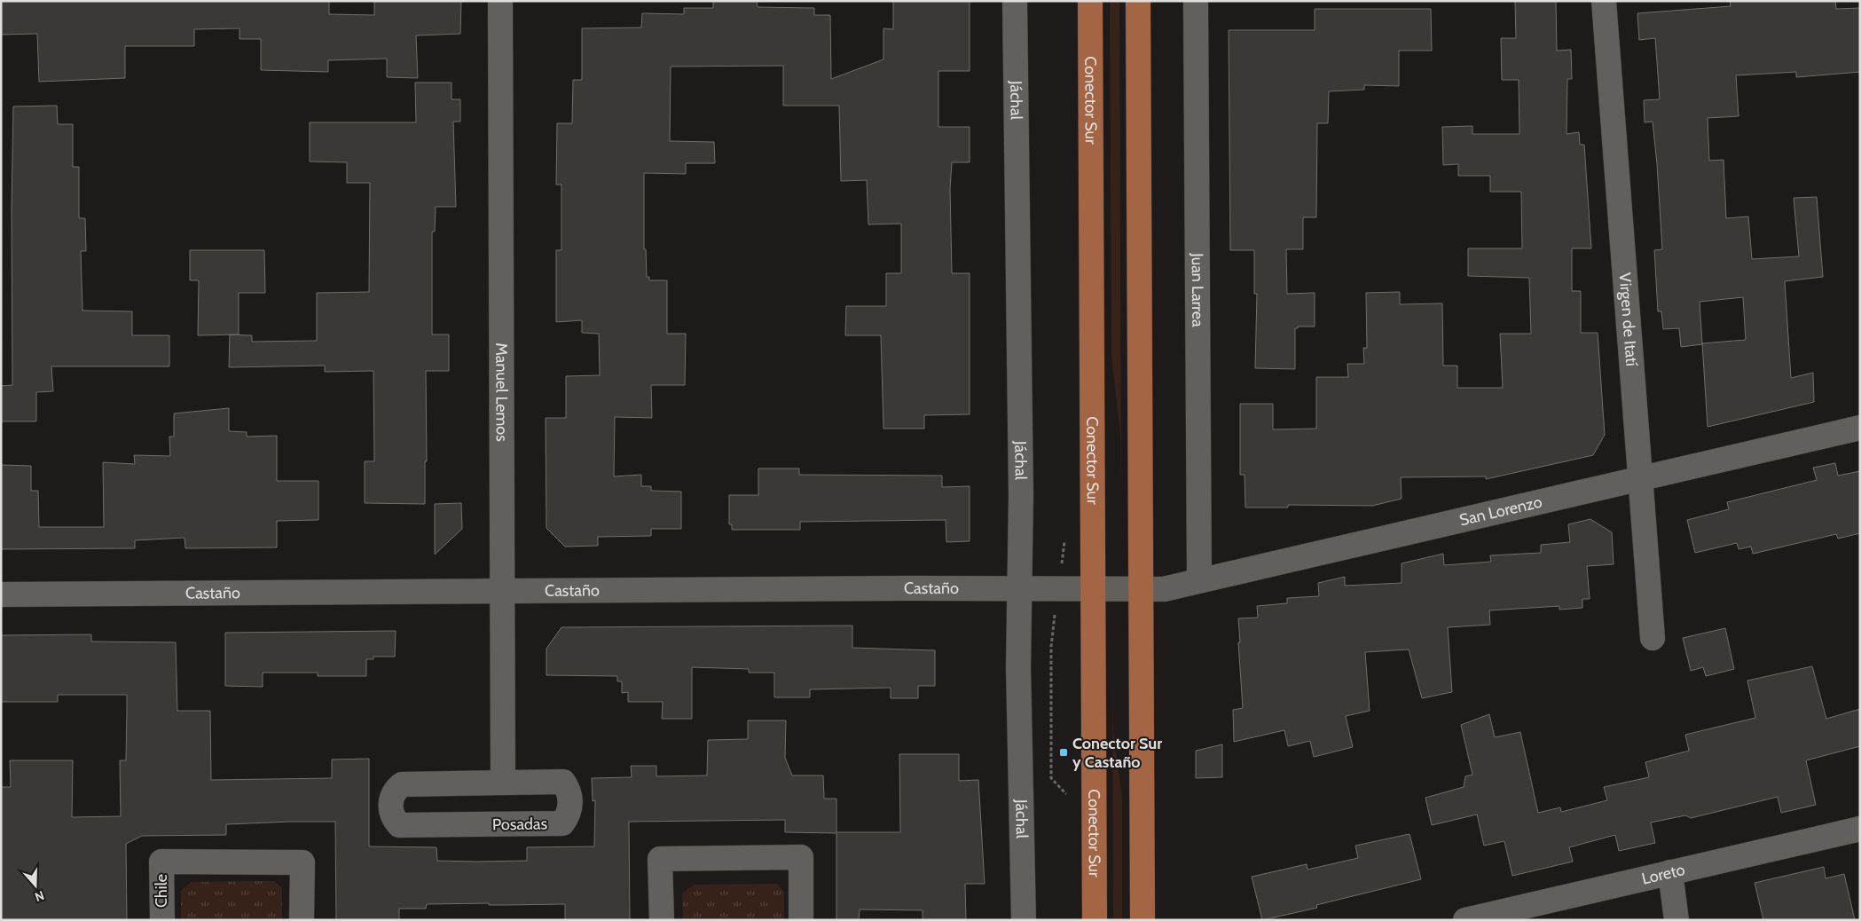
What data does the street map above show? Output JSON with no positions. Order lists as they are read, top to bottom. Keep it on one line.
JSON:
{"streets":{"main road":["Conector Sur"],"street":["Jáchal","Juan Larrea","Virgen de Itatí","Manuel Lemos","San Lorenzo","Castaño","Posadas","Loreto","Chile"]},"crossings":[["Jáchal","Castaño"],["Conector Sur","Castaño"],["Juan Larrea","San Lorenzo"],["Virgen de Itatí","San Lorenzo"],["Manuel Lemos","Castaño"],["Manuel Lemos","Posadas"],["San Lorenzo","Castaño"]],"places":{"transit":["Conector Sur y Castaño"]},"north":"bottom"}
